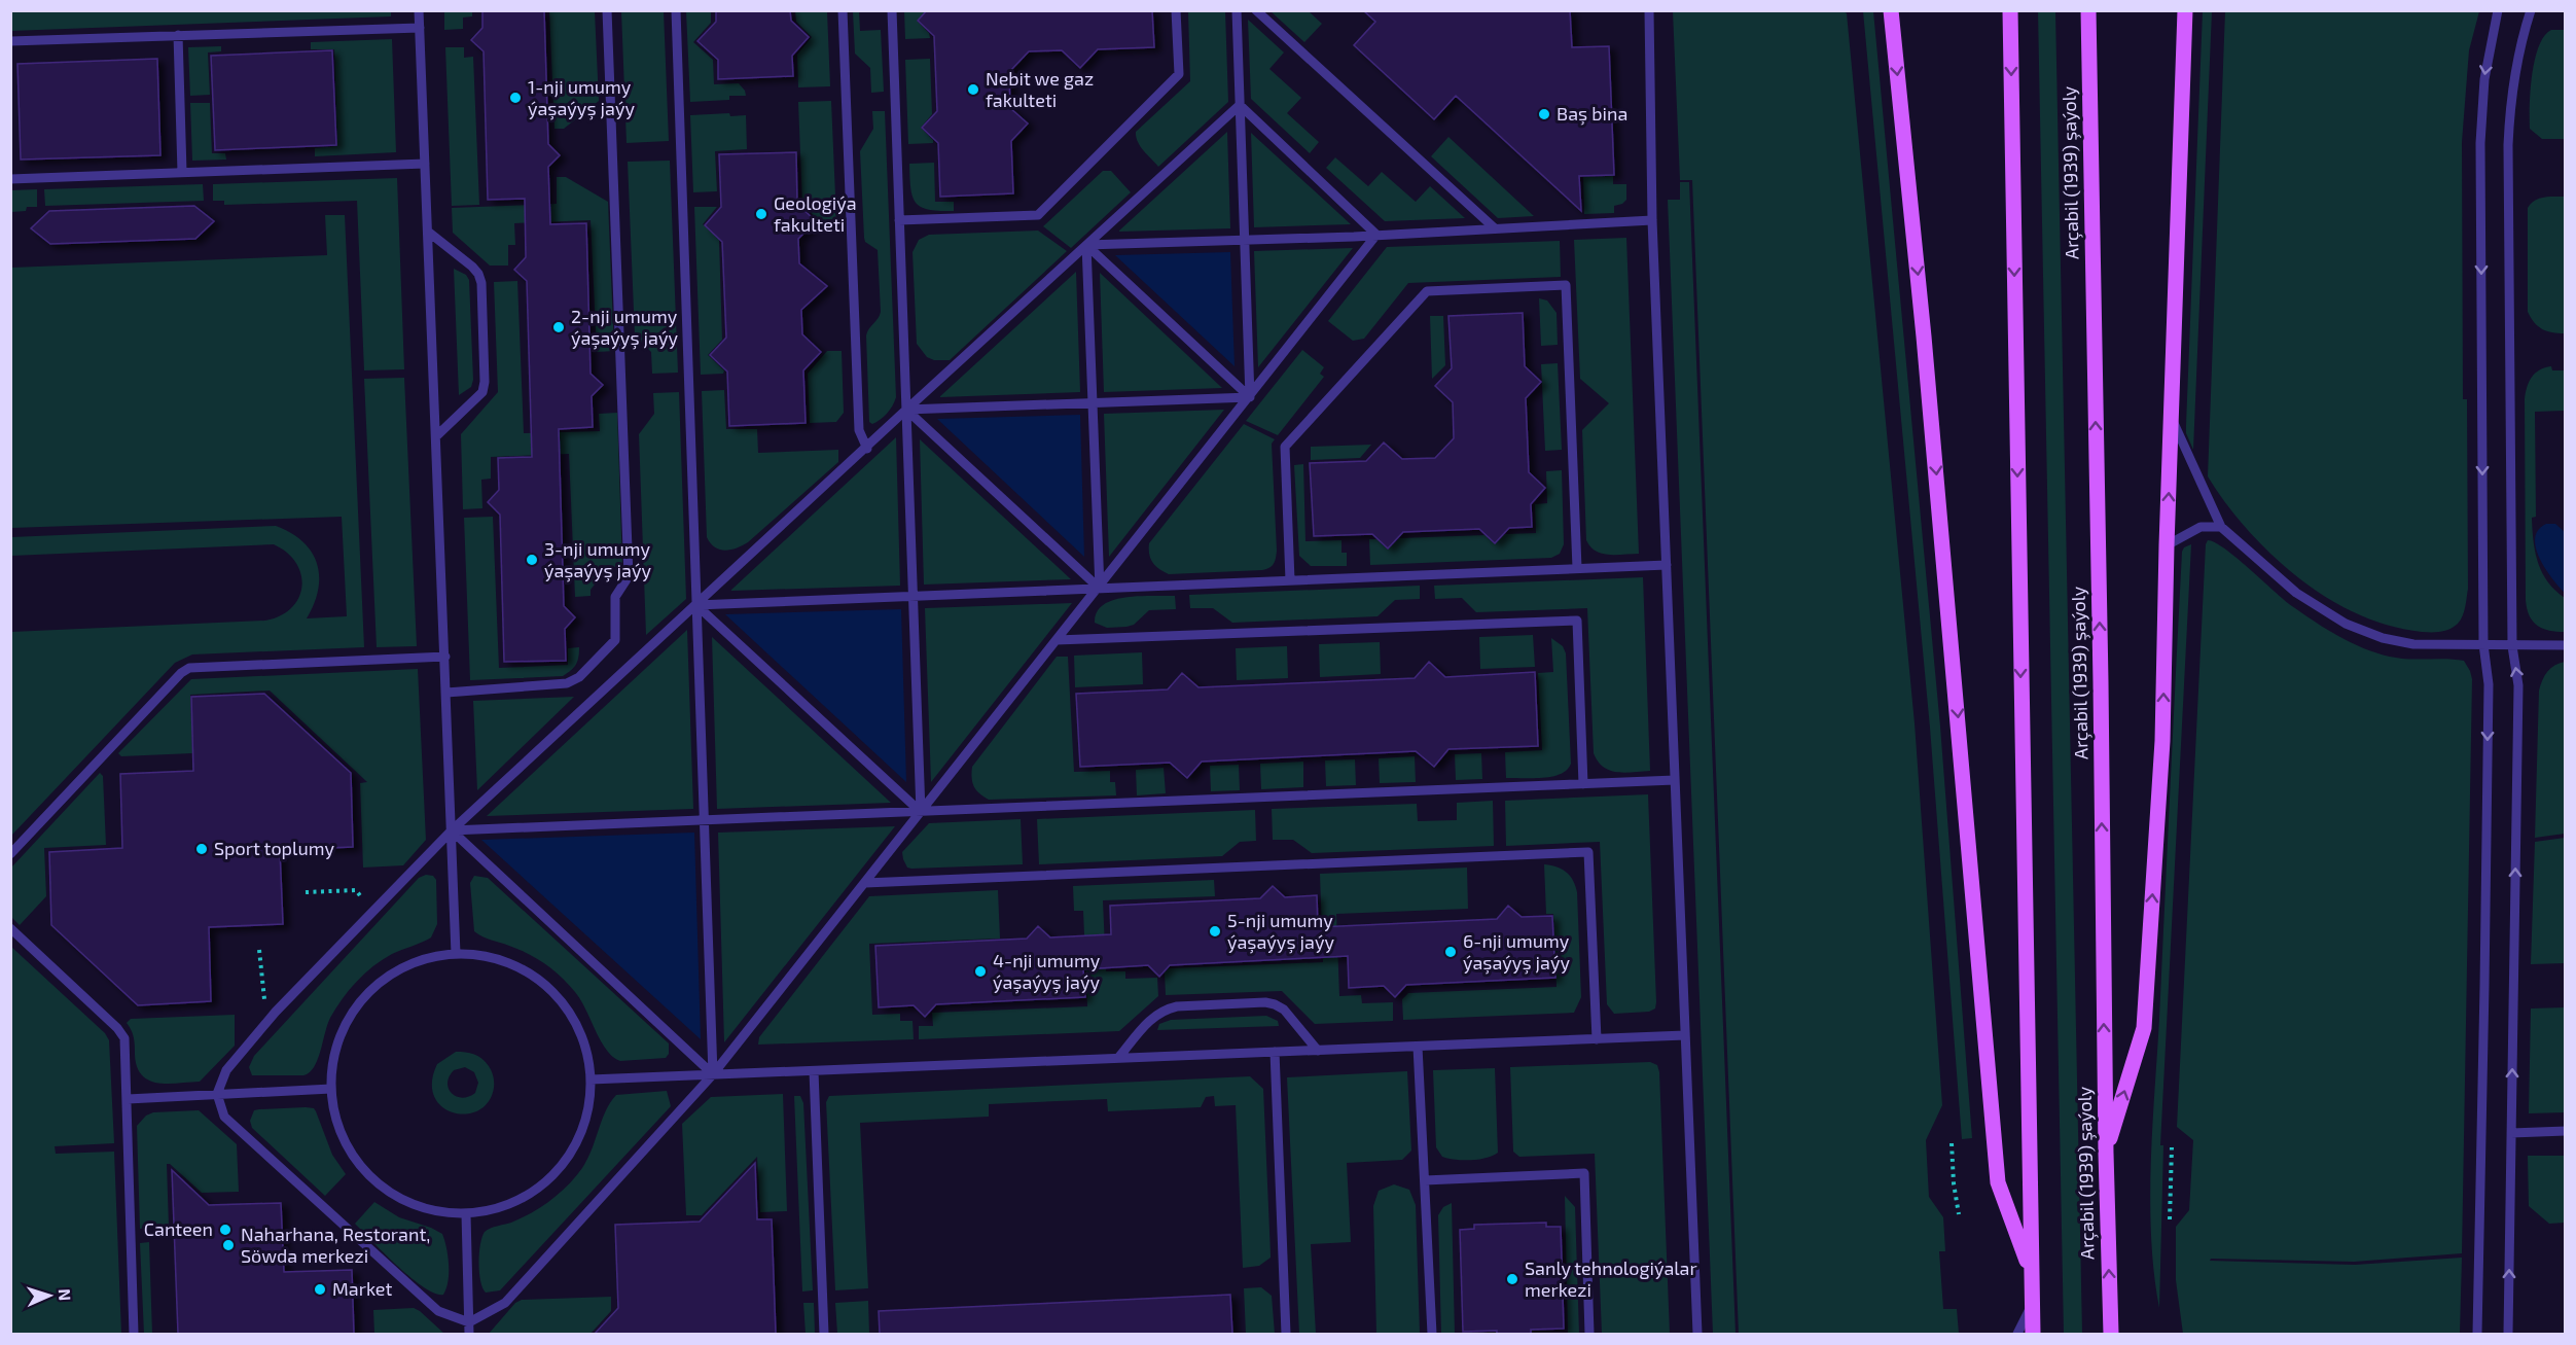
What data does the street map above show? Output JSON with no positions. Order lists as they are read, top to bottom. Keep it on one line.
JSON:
{"streets":{"main road":["Arçabil (1939) şaýoly"]},"places":["Nebit we gaz fakulteti","1-nji umumy ýaşaýyş jaýy","Baş bina","Geologiýa fakulteti","2-nji umumy ýaşaýyş jaýy","3-nji umumy ýaşaýyş jaýy","Sport toplumy","5-nji umumy ýaşaýyş jaýy","6-nji umumy ýaşaýyş jaýy","4-nji umumy ýaşaýyş jaýy","Canteen","Naharhana, Restorant, Söwda merkezi","Sanly tehnologiýalar merkezi","Market"],"north":"right"}
